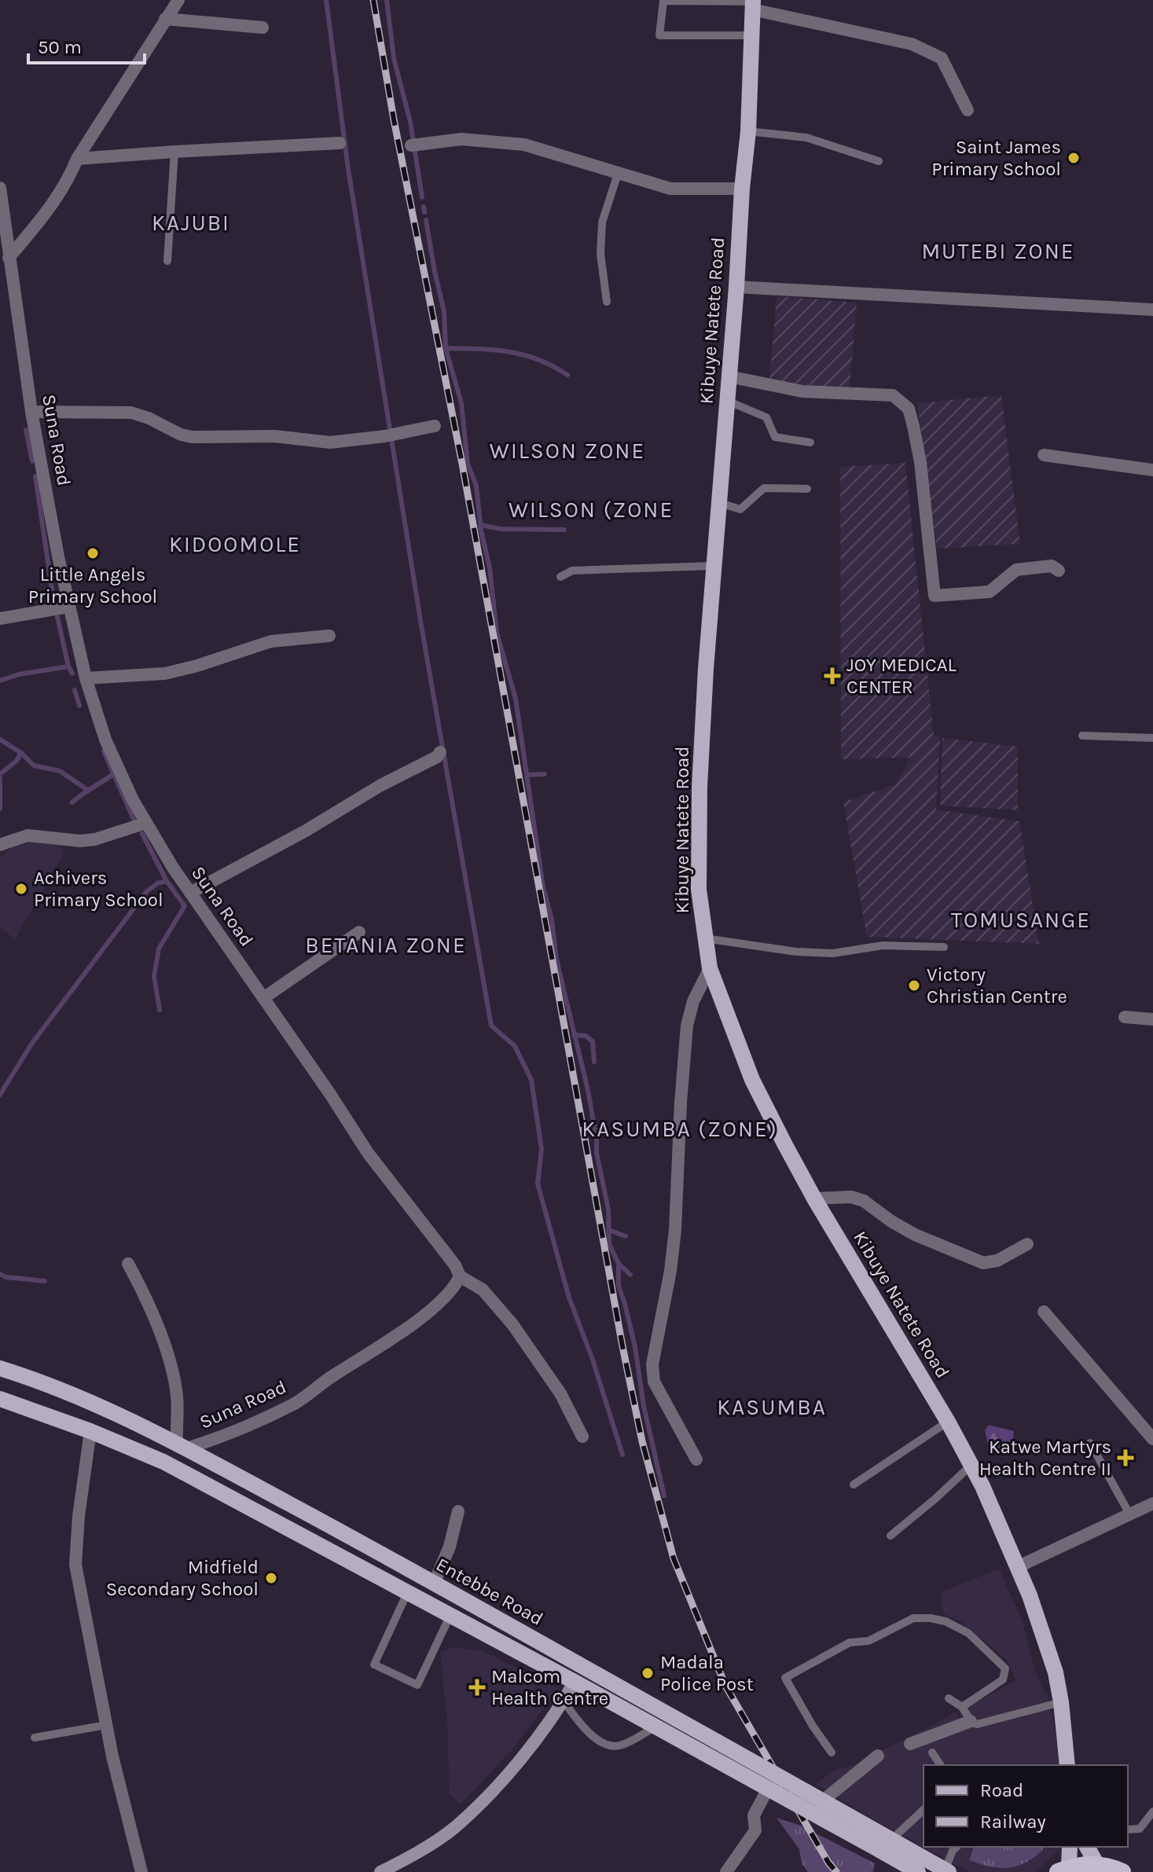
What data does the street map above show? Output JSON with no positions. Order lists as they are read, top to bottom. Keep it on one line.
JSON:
{"streets":{"main road":["Kibuye Natete Road","Entebbe Road"],"street":["Suna Road"]},"crossings":[["Suna Road","Entebbe Road"]],"districts":["KAJUBI","MUTEBI ZONE","WILSON ZONE","WILSON (ZONE","KIDOOMOLE","TOMUSANGE","BETANIA ZONE","KASUMBA (ZONE)","KASUMBA"],"places":{"other":["Saint James Primary School","Little Angels Primary School","Achivers Primary School","Victory Christian Centre","Midfield Secondary School","Madala Police Post"],"health":["JOY MEDICAL CENTER","Katwe Martyrs Health Centre II","Malcom Health Centre"]},"legend":["Road","Railway"],"scale_bar":"50 m"}
